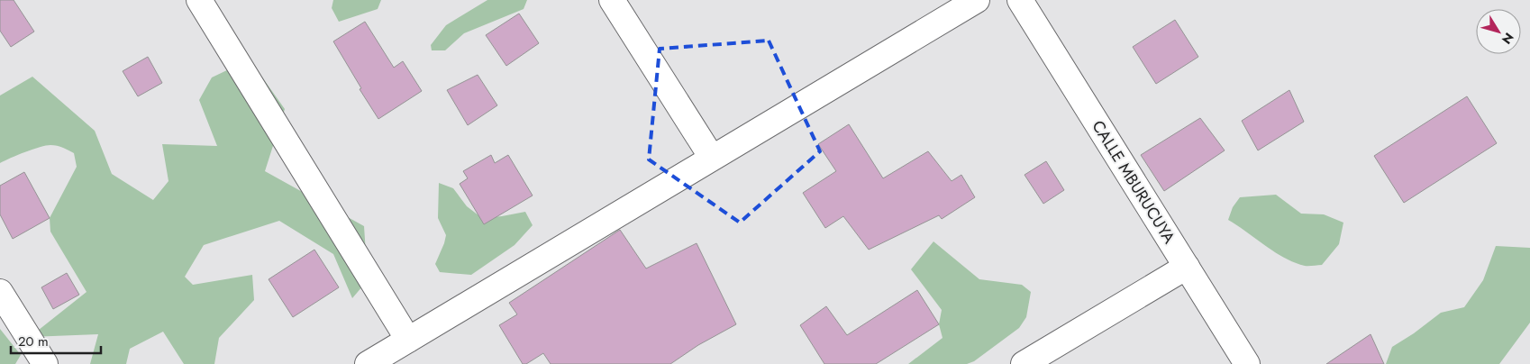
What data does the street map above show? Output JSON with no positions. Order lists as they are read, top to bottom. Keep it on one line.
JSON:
{"streets":{"street":["CALLE MBURUCUYA"]},"scale_bar":"20 m","north":"bottom right"}
